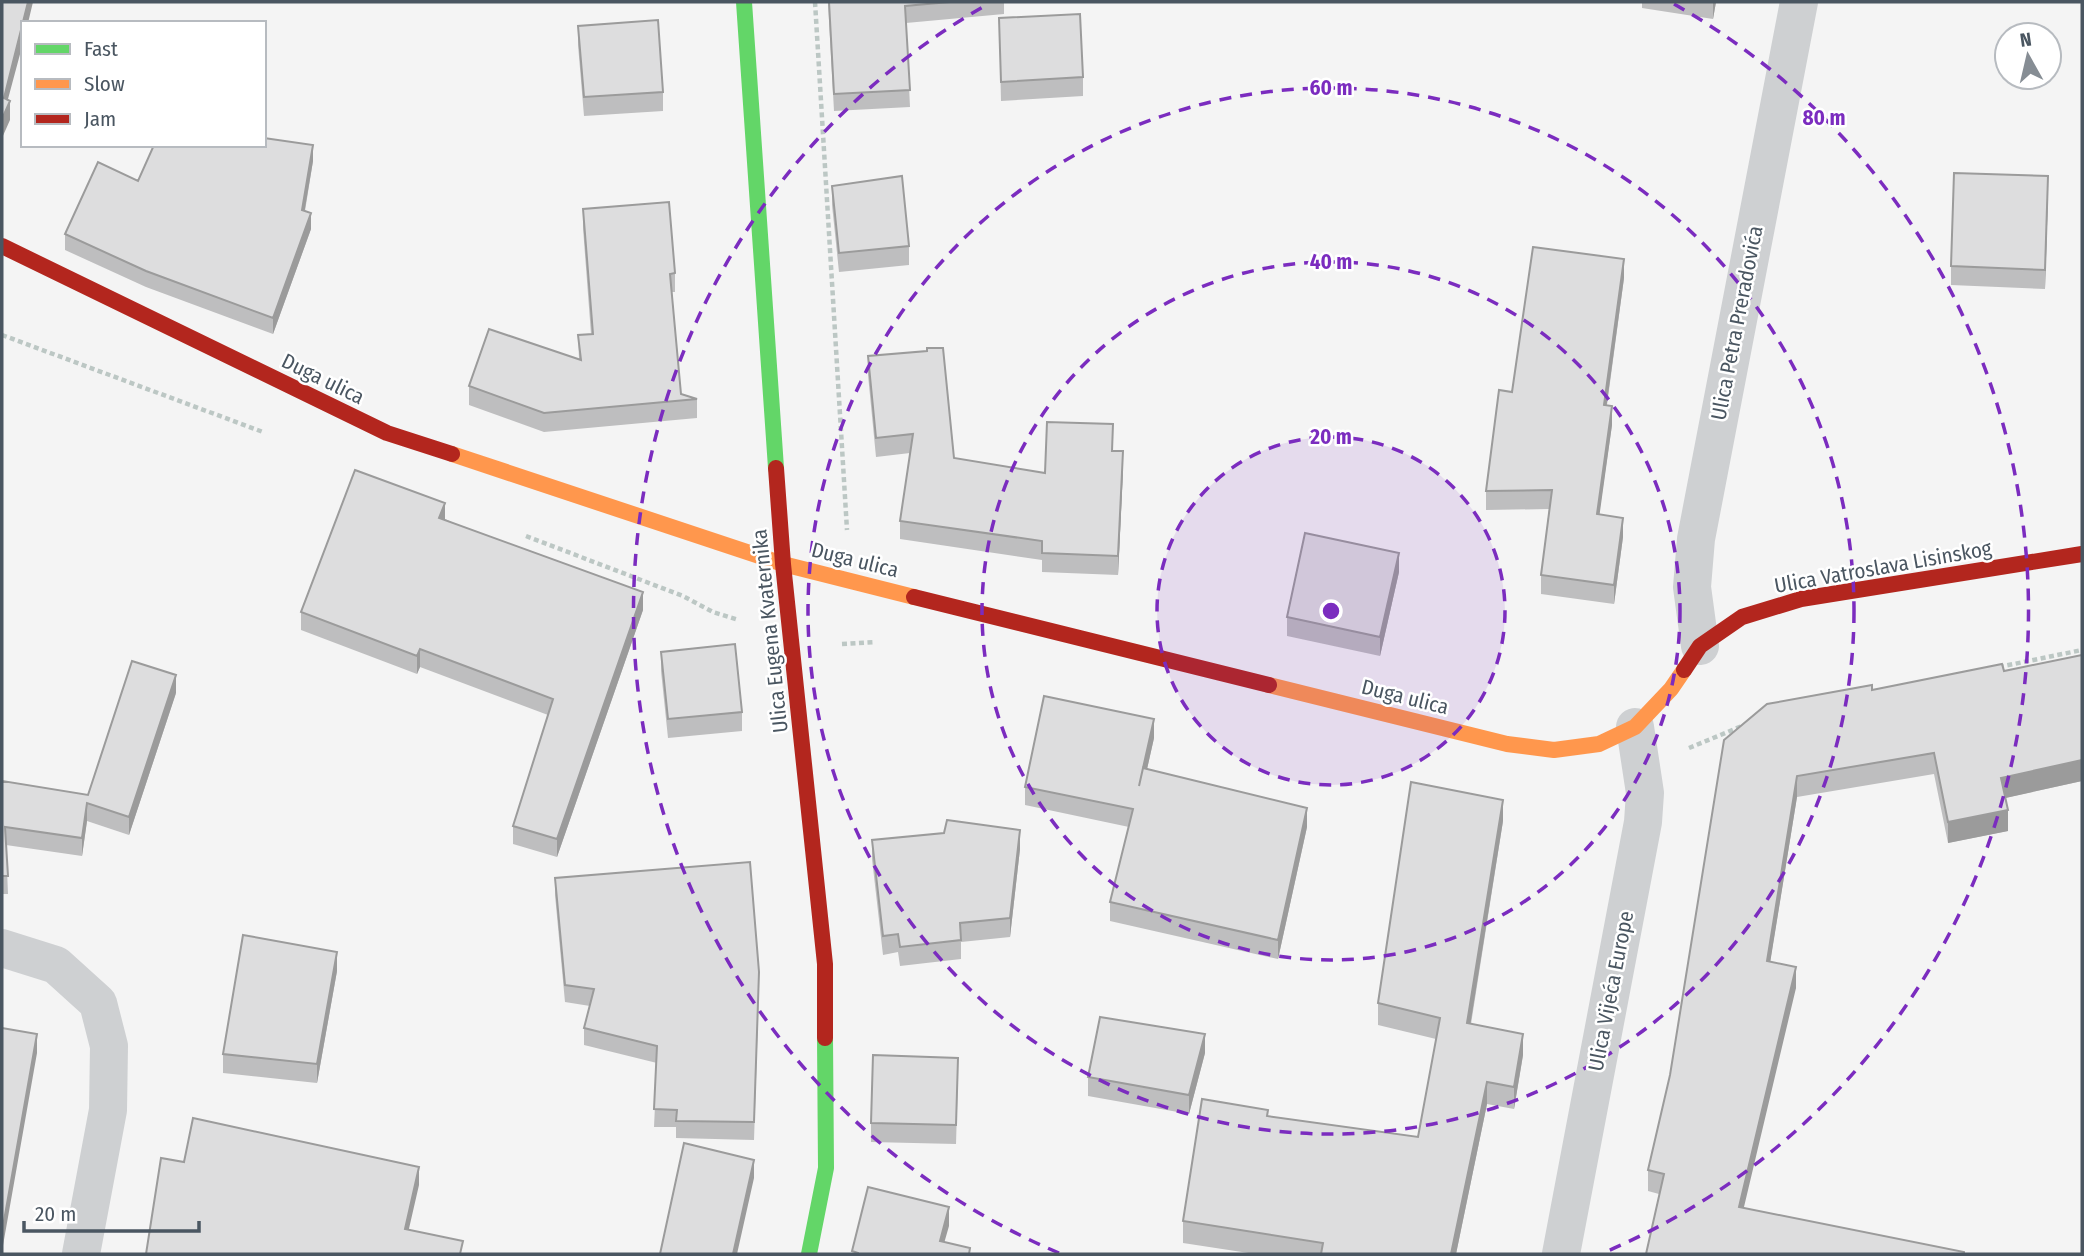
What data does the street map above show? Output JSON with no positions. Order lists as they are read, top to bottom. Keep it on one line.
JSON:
{"streets":{"main road":["Duga ulica","Ulica Vatroslava Lisinskog","Ulica Eugena Kvaternika"],"street":["Ulica Petra Preradovića","Ulica Vijeća Europe"]},"crossings":[["Ulica Petra Preradovića","Duga ulica"],["Ulica Petra Preradovića","Ulica Vatroslava Lisinskog"],["Duga ulica","Ulica Vatroslava Lisinskog"],["Duga ulica","Ulica Eugena Kvaternika"],["Duga ulica","Ulica Vijeća Europe"]],"legend":["Fast","Slow","Jam"],"scale_bar":"20 m","north":"top","rings":["60 m","80 m","40 m","20 m"]}
